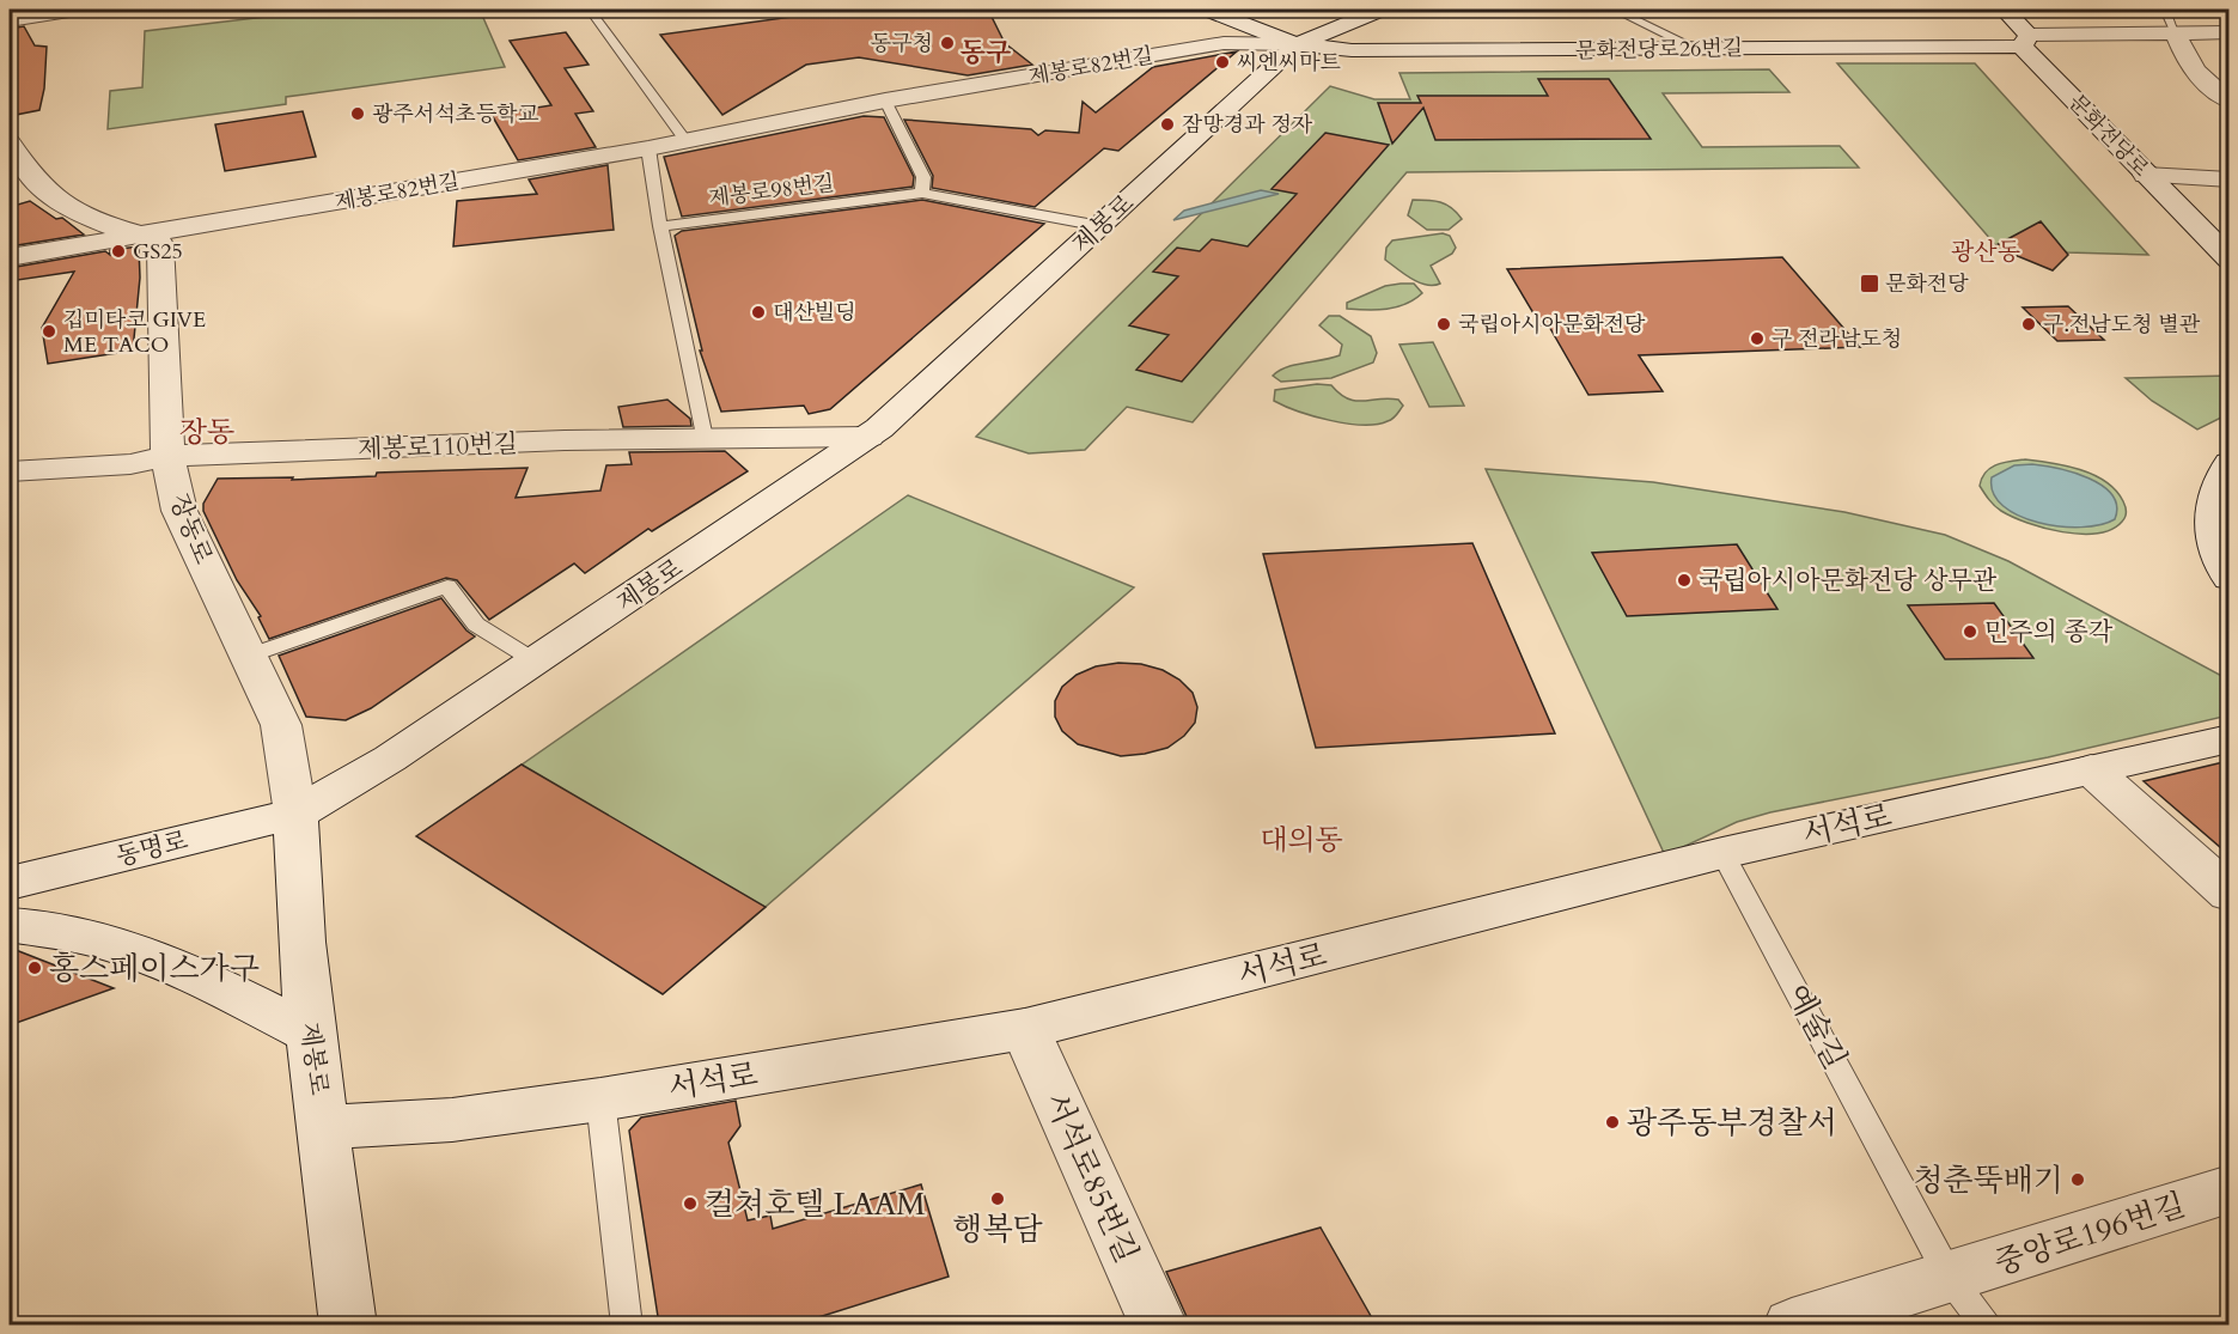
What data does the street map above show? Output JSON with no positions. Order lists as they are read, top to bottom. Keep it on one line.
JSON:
{"streets":{"street":["문화전당로26번길","제봉로82번길","문화전당로","제봉로","제봉로110번길","장동로","서석로","동명로","서석로85번길","중앙로196번길"],"lane":["제봉로98번길","예술길"]},"crossings":[["문화전당로26번길","제봉로82번길"],["문화전당로26번길","문화전당로"],["문화전당로26번길","제봉로"],["제봉로82번길","제봉로"],["제봉로82번길","장동로"],["제봉로98번길","제봉로"],["제봉로","제봉로110번길"],["제봉로","장동로"],["제봉로","서석로"],["제봉로","동명로"],["제봉로110번길","장동로"],["장동로","동명로"],["서석로","예술길"],["서석로","서석로85번길"],["예술길","중앙로196번길"]],"districts":["동구","광산동","장동","대의동"],"places":{"other":["동구청","씨엔씨마트","광주서석초등학교","잠망경과 정자","GS25","대산빌딩","국립아시아문화전당","구.전남도청 별관","깁미타코 GIVE ME TACO","구 전라남도청","국립아시아문화전당 상무관","민주의 종각","홍스페이스가구","광주동부경찰서","청춘뚝배기","행복담","컬쳐호텔 LAAM"],"transit":["문화전당"]}}
